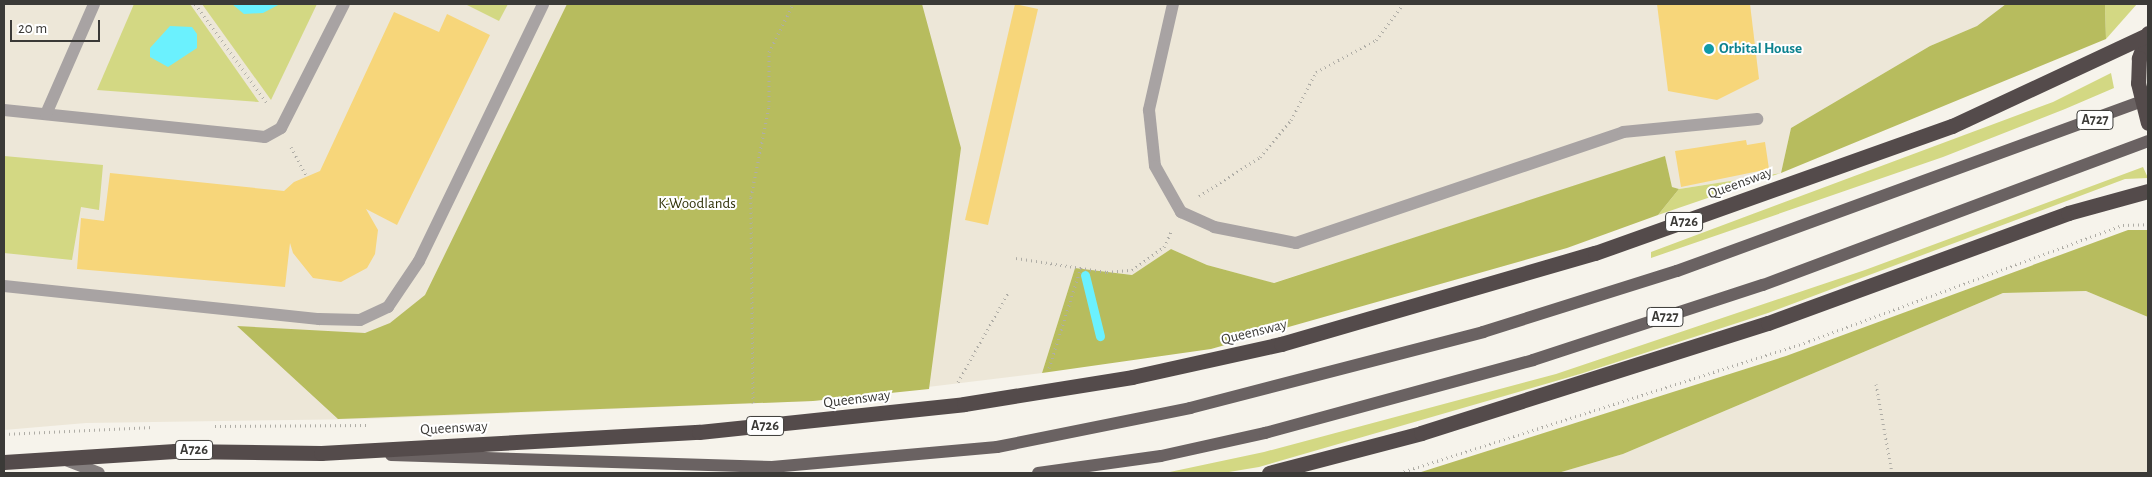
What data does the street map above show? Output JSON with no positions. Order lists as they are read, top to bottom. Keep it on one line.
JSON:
{"streets":{"highway":["Queensway","A726"],"main road":["A727"]},"crossings":[["Queensway","A726"]],"parks":["K-Woodlands"],"places":["Orbital House"],"scale_bar":"20 m"}
